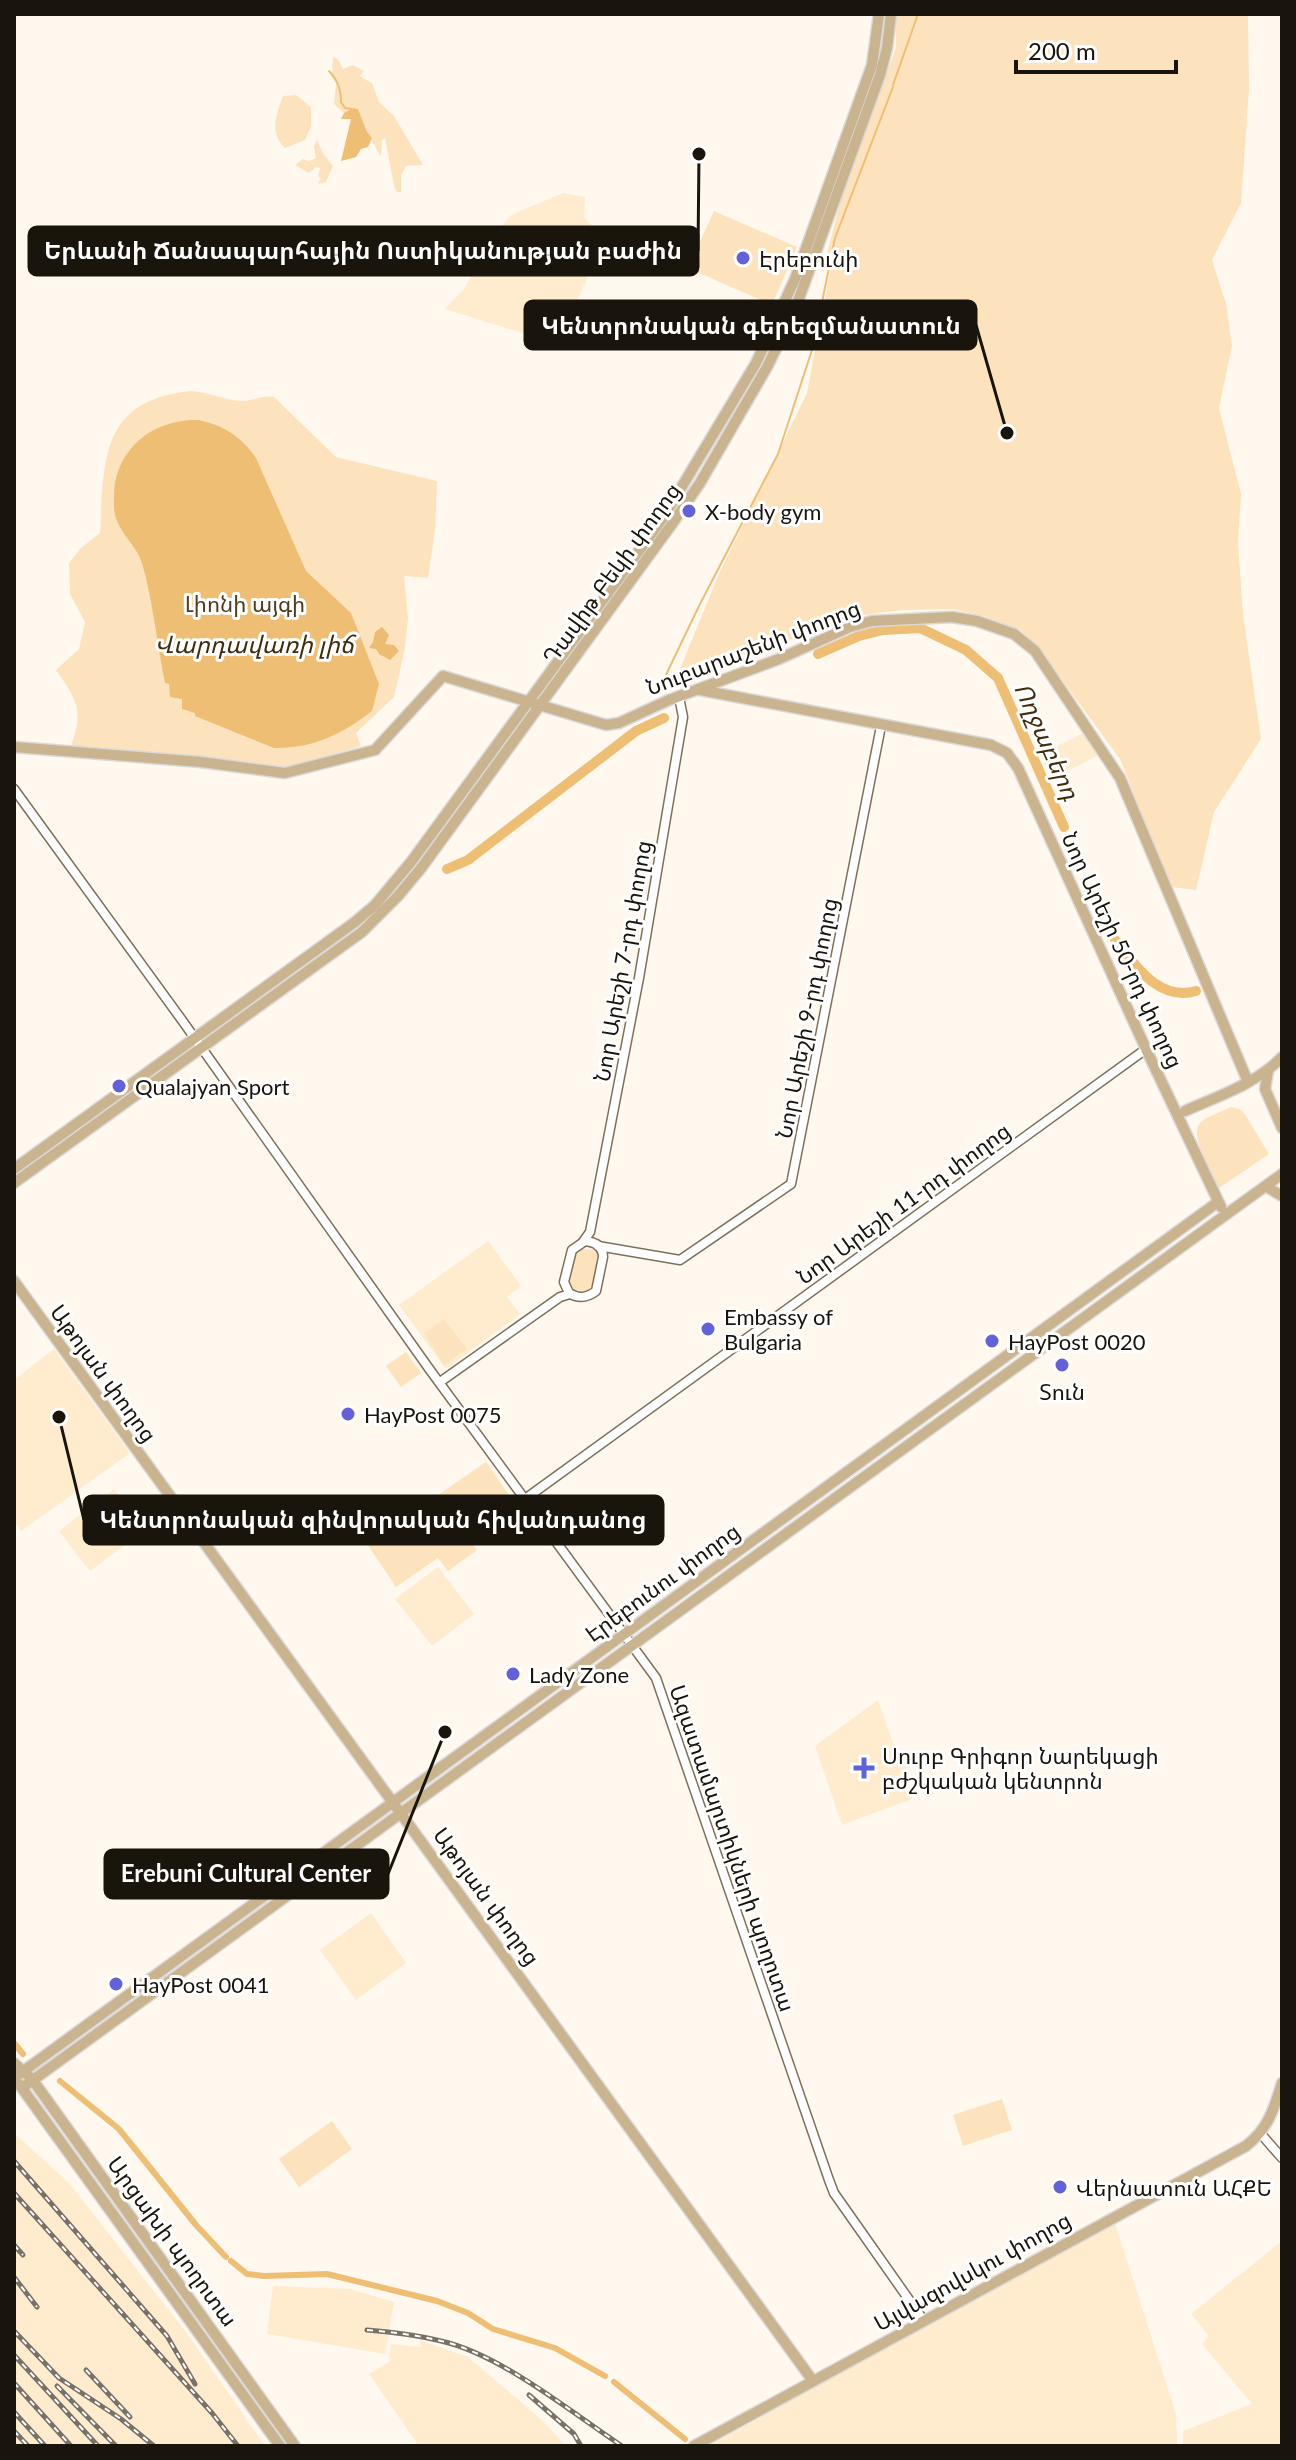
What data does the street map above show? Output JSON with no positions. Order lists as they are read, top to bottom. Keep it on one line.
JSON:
{"streets":{"main road":["Դավիթ Բեկի փողոց","Նուբարաշենի փողոց","Նոր Արեշի 50-րդ փողոց","Աթոյան փողոց","Էրեբունու փողոց","Արցախի պողոտա","Այվազովսկու փողոց"],"street":["Նոր Արեշի 7-րդ փողոց","Նոր Արեշի 9-րդ փողոց","Նոր Արեշի 11-րդ փողոց","Ազատամարտիկների պողոտա"]},"crossings":[["Դավիթ Բեկի փողոց","Նուբարաշենի փողոց"],["Դավիթ Բեկի փողոց","Ազատամարտիկների պողոտա"],["Նուբարաշենի փողոց","Նոր Արեշի 50-րդ փողոց"],["Նուբարաշենի փողոց","Նոր Արեշի 7-րդ փողոց"],["Նոր Արեշի 50-րդ փողոց","Նոր Արեշի 9-րդ փողոց"],["Նոր Արեշի 50-րդ փողոց","Նոր Արեշի 11-րդ փողոց"],["Նոր Արեշի 50-րդ փողոց","Էրեբունու փողոց"],["Նոր Արեշի 11-րդ փողոց","Ազատամարտիկների պողոտա"],["Աթոյան փողոց","Էրեբունու փողոց"],["Աթոյան փողոց","Այվազովսկու փողոց"],["Էրեբունու փողոց","Ազատամարտիկների պողոտա"],["Էրեբունու փողոց","Արցախի պողոտա"],["Ազատամարտիկների պողոտա","Այվազովսկու փողոց"]],"water":["Վարդավառի լիճ","Ողջաբերդ"],"parks":["Լիոնի այգի"],"places":{"other":["Երևանի Ճանապարհային Ոստիկանության բաժին","Էրեբունի","Կենտրոնական գերեզմանատուն","X-body gym","Qualajyan Sport","Embassy of Bulgaria","HayPost 0020","Տուն","HayPost 0075","Կենտրոնական զինվորական հիվանդանոց","Lady Zone","Erebuni Cultural Center","HayPost 0041","Վերնատուն ԱՀՔԵ"],"health":["Սուրբ Գրիգոր Նարեկացի բժշկական կենտրոն"]},"scale_bar":"200 m"}
